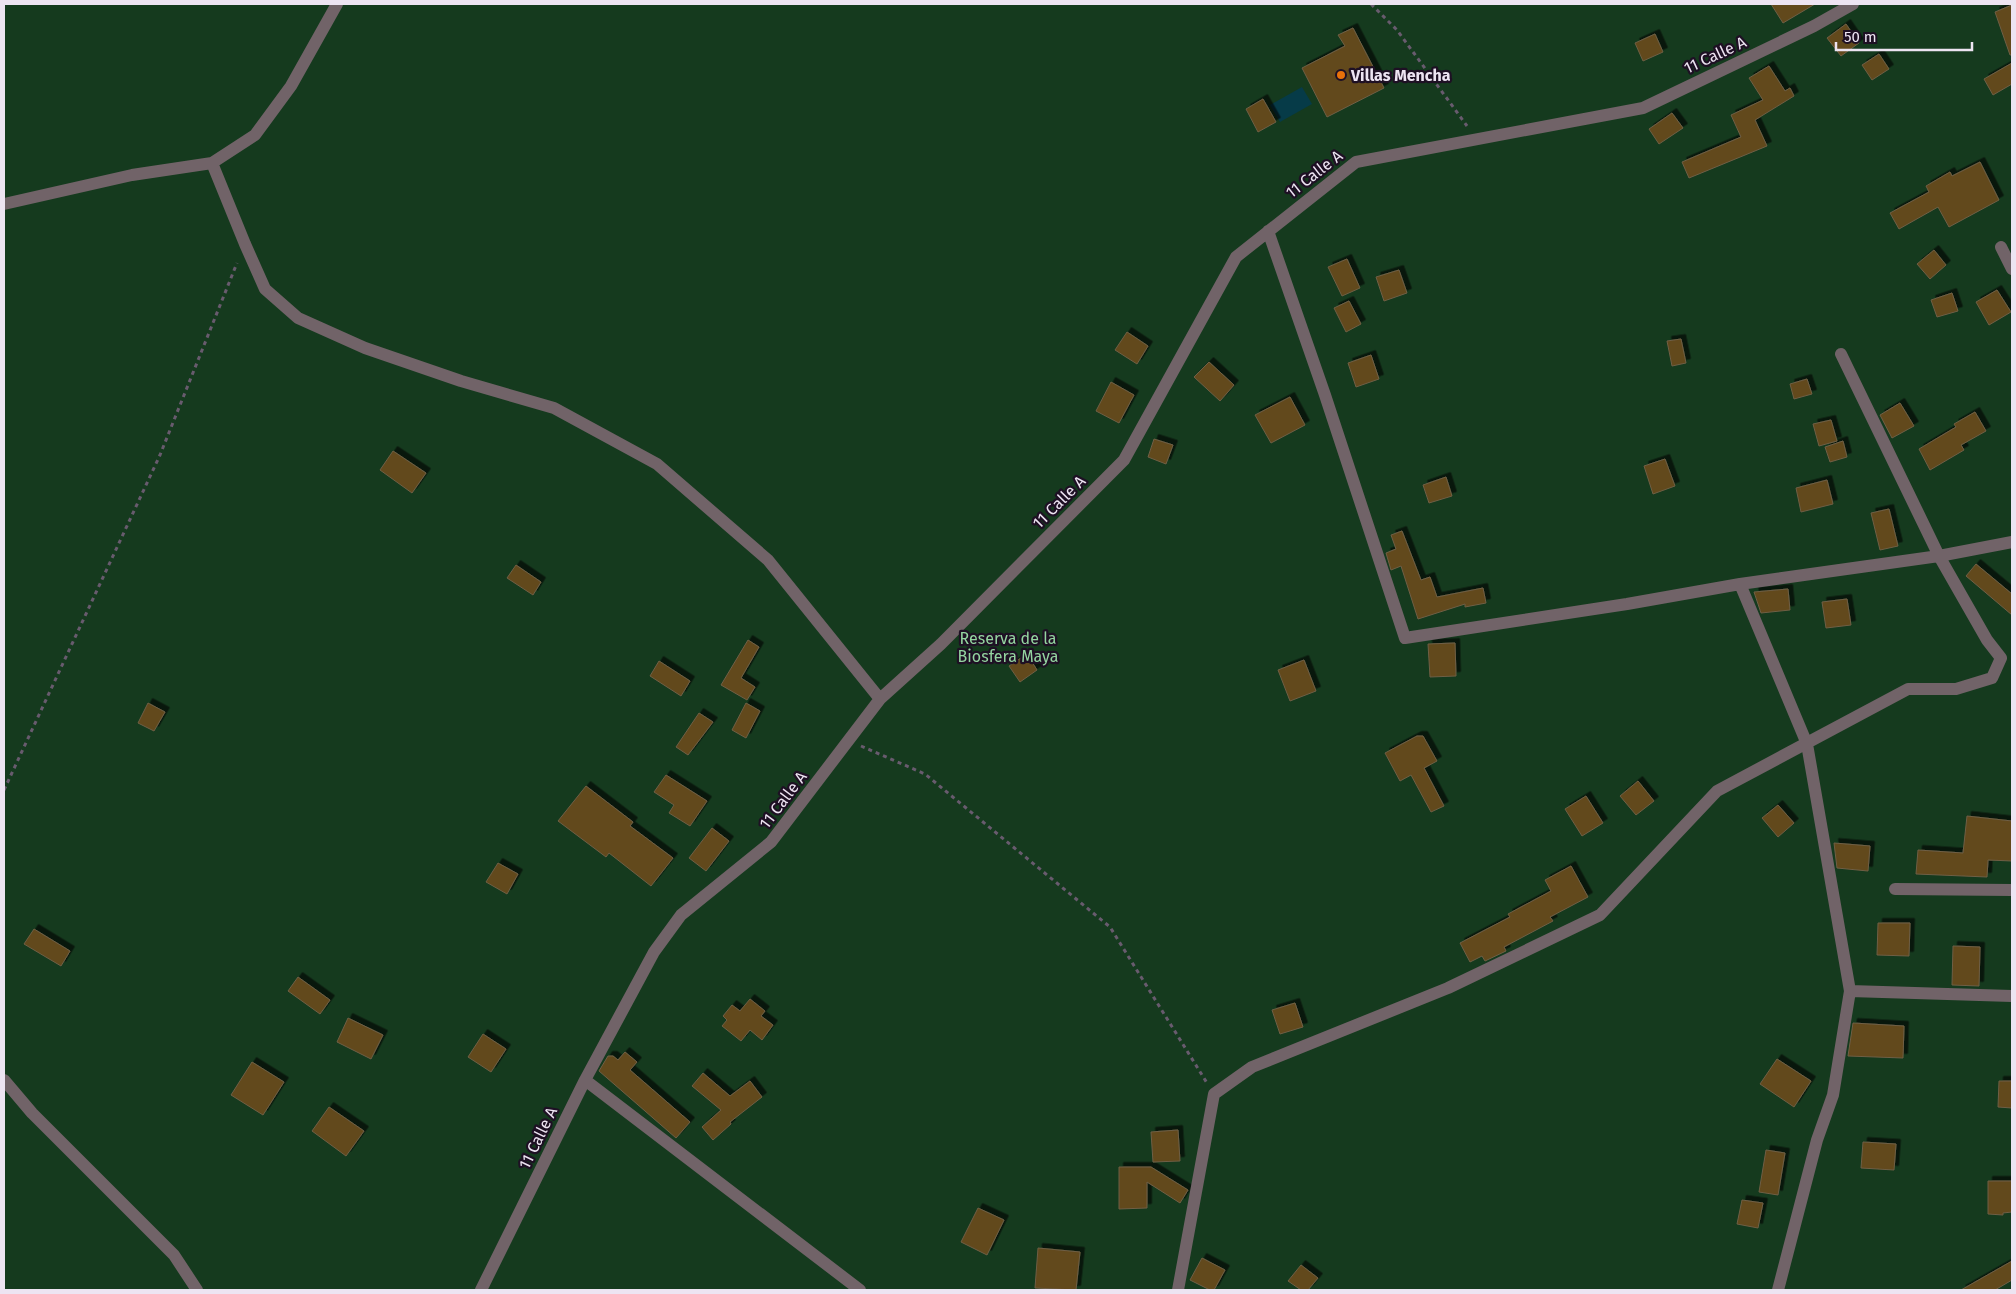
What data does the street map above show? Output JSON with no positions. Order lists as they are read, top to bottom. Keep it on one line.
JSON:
{"streets":{"street":["11 Calle A"]},"parks":["Reserva de la Biosfera Maya"],"places":["Villas Mencha"],"scale_bar":"50 m"}
